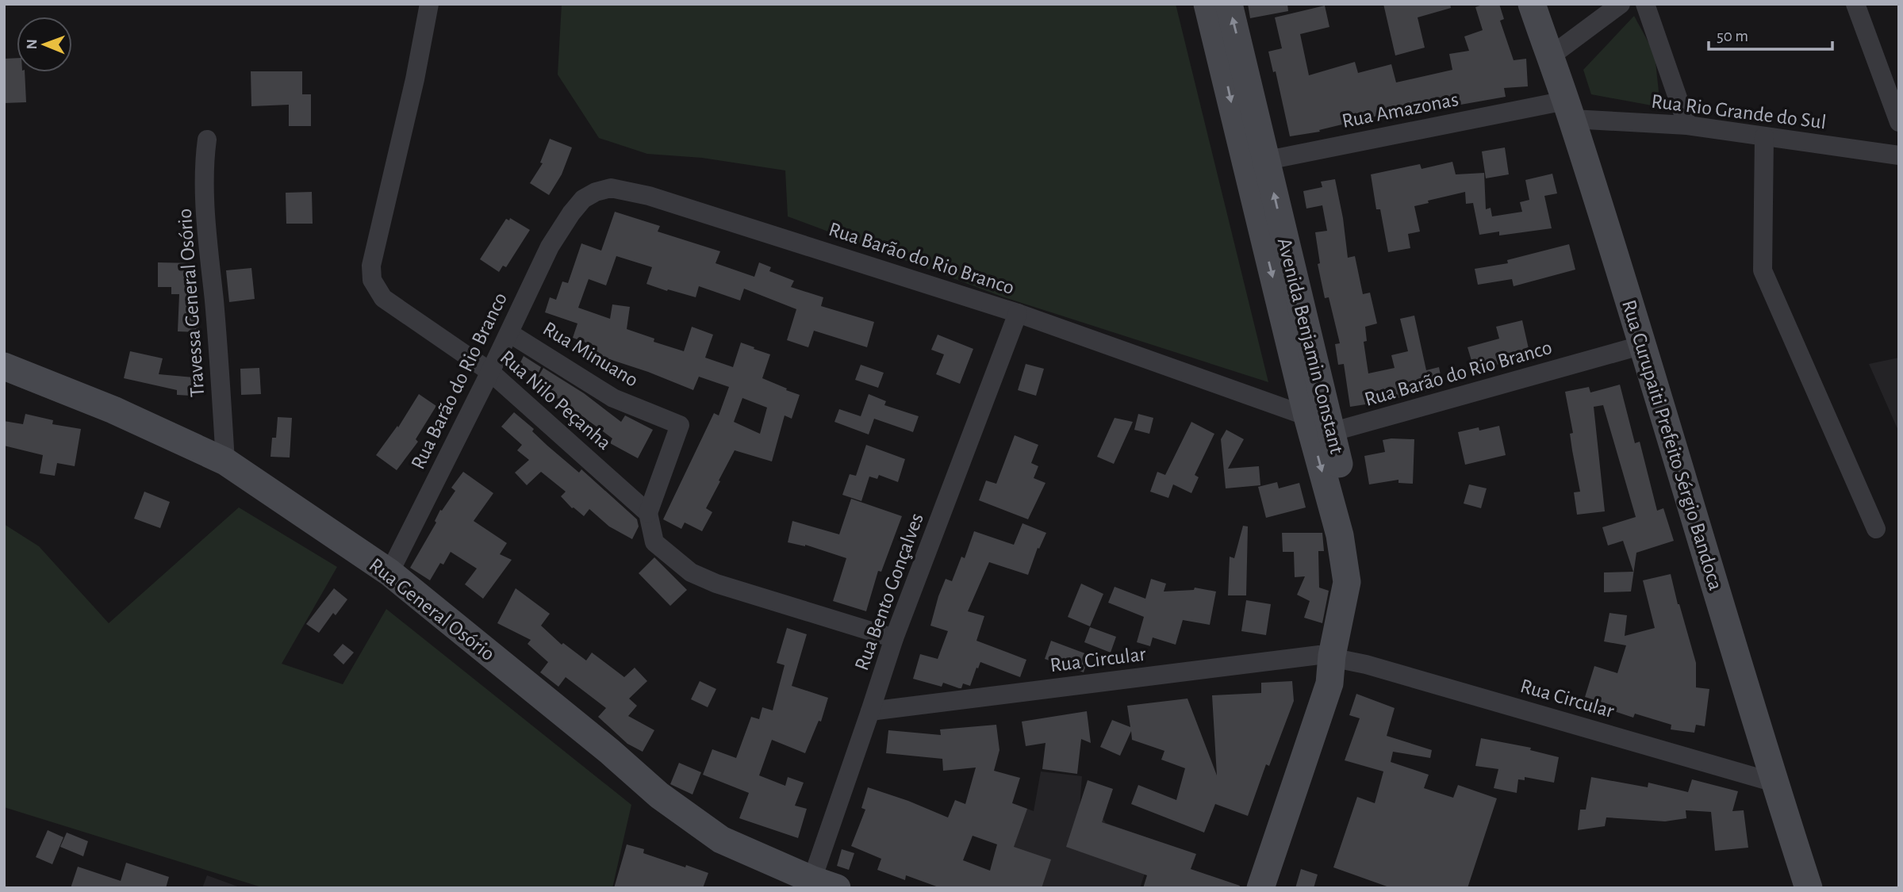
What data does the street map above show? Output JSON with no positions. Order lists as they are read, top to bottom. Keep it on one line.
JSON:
{"streets":{"street":["Rua Amazonas","Rua Rio Grande do Sul","Rua Barão do Rio Branco","Travessa General Osório","Avenida Benjamin Constant","Rua Minuano","Rua Nilo Peçanha","Rua Curupaiti Prefeito Sérgio Bandoca","Rua Bento Gonçalves","Rua General Osório","Rua Circular"]},"crossings":[["Rua Amazonas","Rua Rio Grande do Sul"],["Rua Amazonas","Avenida Benjamin Constant"],["Rua Amazonas","Rua Curupaiti Prefeito Sérgio Bandoca"],["Rua Rio Grande do Sul","Rua Curupaiti Prefeito Sérgio Bandoca"],["Rua Barão do Rio Branco","Avenida Benjamin Constant"],["Rua Barão do Rio Branco","Rua Minuano"],["Rua Barão do Rio Branco","Rua Nilo Peçanha"],["Rua Barão do Rio Branco","Rua Curupaiti Prefeito Sérgio Bandoca"],["Rua Barão do Rio Branco","Rua Bento Gonçalves"],["Rua Barão do Rio Branco","Rua General Osório"],["Travessa General Osório","Rua General Osório"],["Avenida Benjamin Constant","Rua Circular"],["Rua Minuano","Rua Nilo Peçanha"],["Rua Curupaiti Prefeito Sérgio Bandoca","Rua Circular"],["Rua Bento Gonçalves","Rua General Osório"],["Rua Bento Gonçalves","Rua Circular"]],"scale_bar":"50 m","north":"left"}
